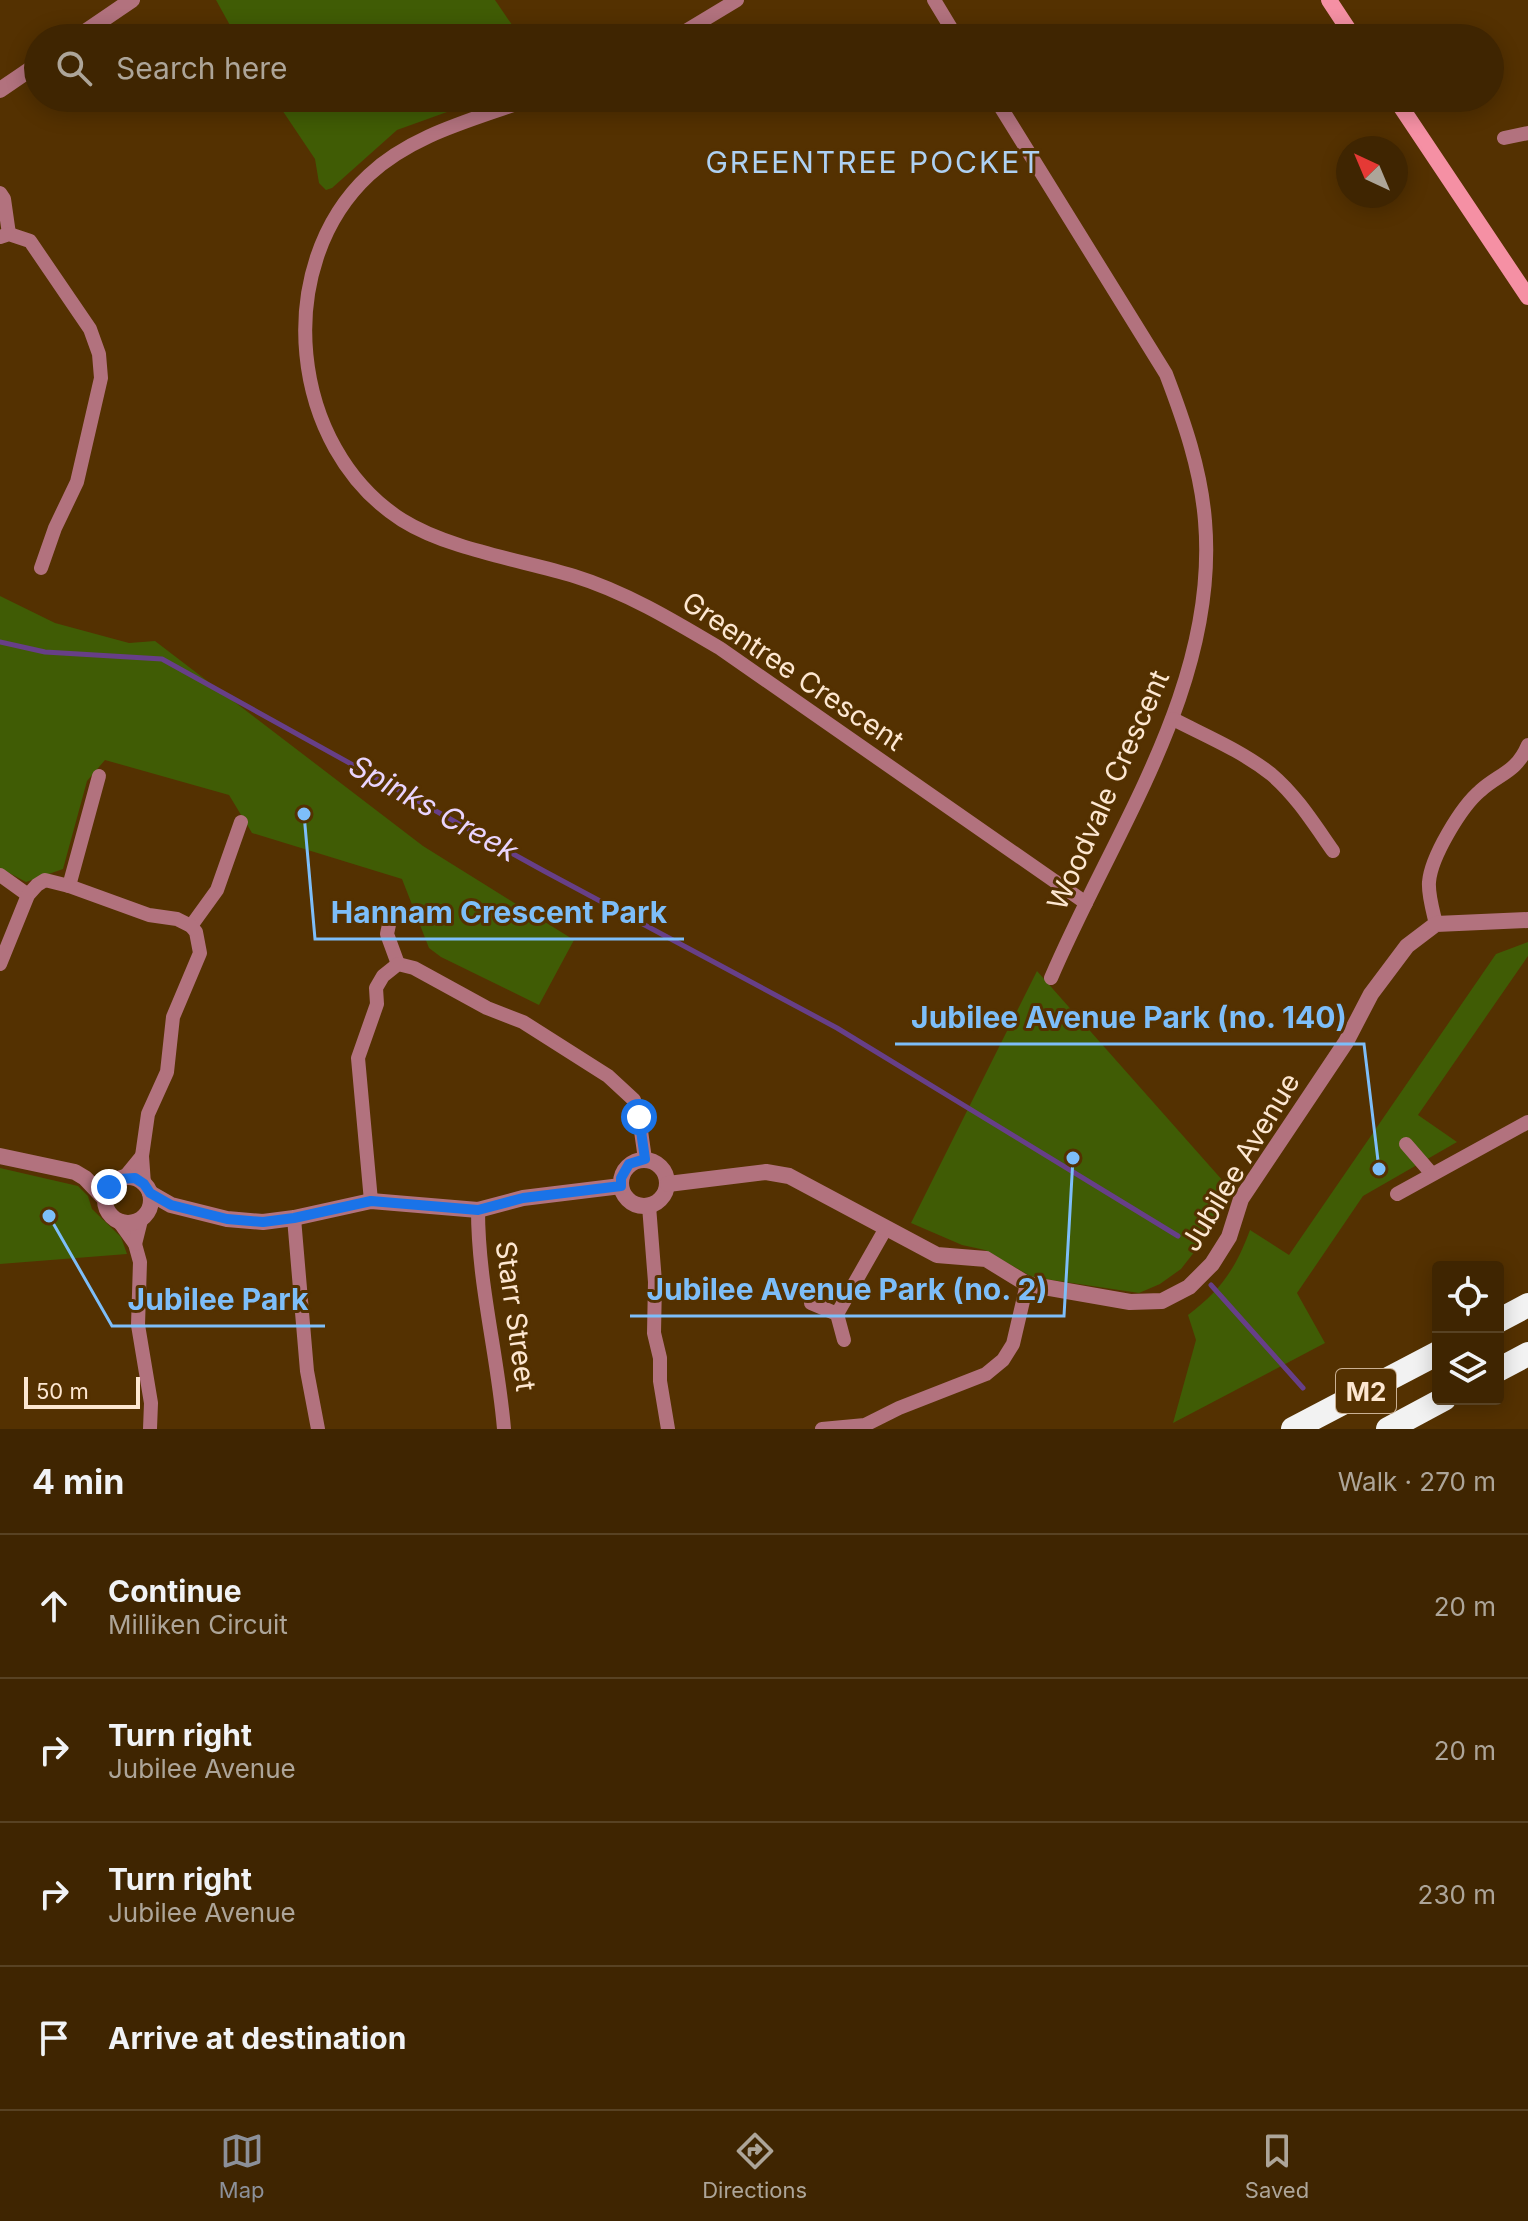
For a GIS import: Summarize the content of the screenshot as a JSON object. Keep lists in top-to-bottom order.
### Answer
{
  "streets": {
    "highway": ["M2"],
    "street": [
      "Greentree Crescent",
      "Woodvale Crescent",
      "Jubilee Avenue",
      "Starr Street"
    ]
  },
  "crossings": [
    ["Greentree Crescent", "Woodvale Crescent"]
  ],
  "districts": ["GREENTREE POCKET"],
  "water": ["Spinks Creek"],
  "places": [
    "Hannam Crescent Park",
    "Jubilee Avenue Park (no. 2)",
    "Jubilee Avenue Park (no. 140)",
    "Jubilee Park"
  ],
  "scale_bar": "50 m",
  "north": "top left",
  "page": {
    "search": "Search here",
    "scale": "50 m",
    "heading": ["4 min", "Walk · 270 m"],
    "list": [
      ["Continue", "Milliken Circuit", "20 m"],
      ["Turn right", "Jubilee Avenue", "20 m"],
      ["Turn right", "Jubilee Avenue", "230 m"],
      "Arrive at destination"
    ],
    "nav": ["Map", "Directions", "Saved"]
  }
}
